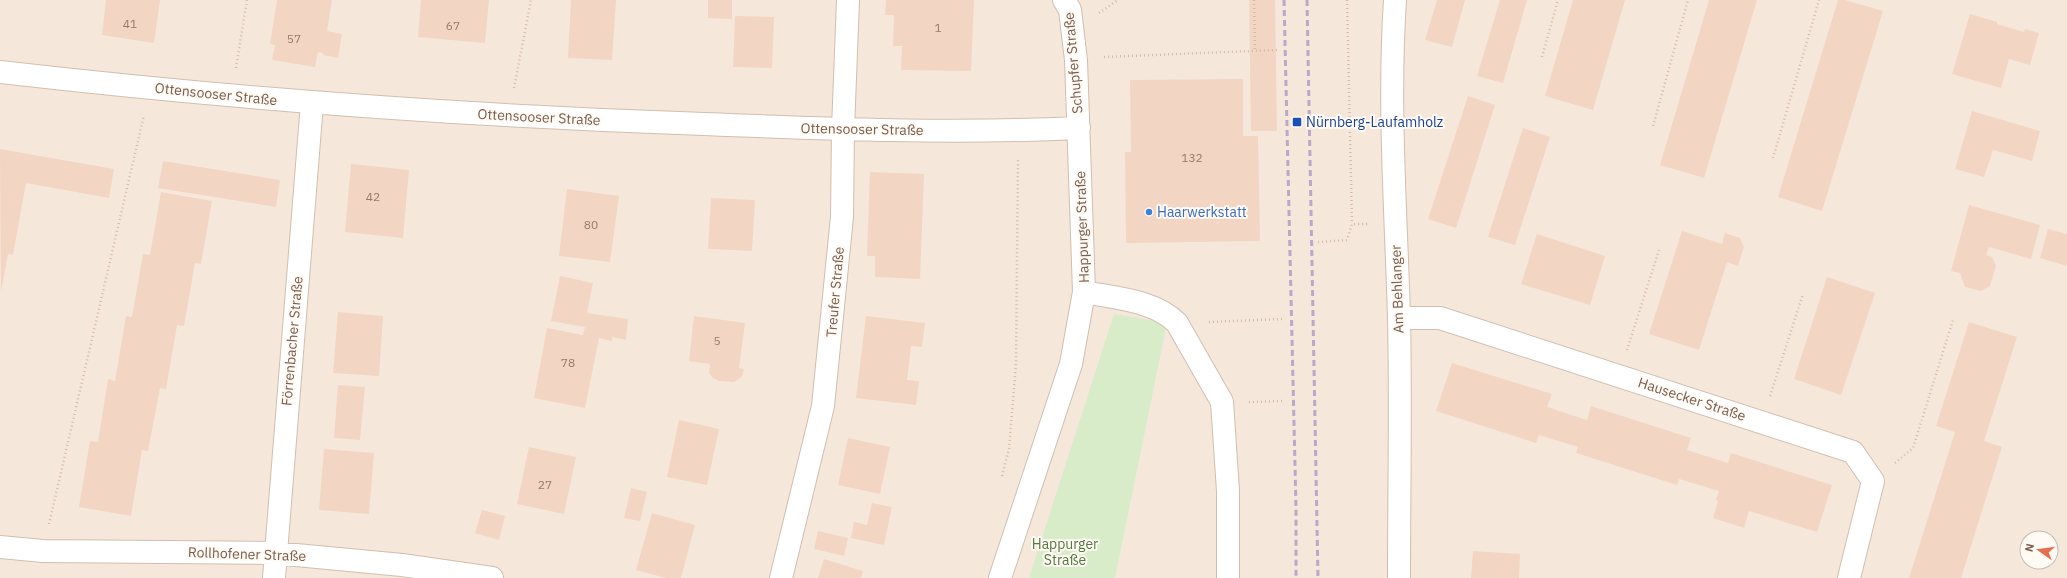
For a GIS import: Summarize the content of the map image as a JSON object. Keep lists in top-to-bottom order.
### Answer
{
  "streets": {
    "street": [
      "Schupfer Straße",
      "Ottensooser Straße",
      "Happurger Straße",
      "Am Behlanger",
      "Treufer Straße",
      "Förrenbacher Straße",
      "Hausecker Straße",
      "Rollhofener Straße"
    ]
  },
  "crossings": [
    ["Schupfer Straße", "Ottensooser Straße"],
    ["Schupfer Straße", "Happurger Straße"],
    ["Ottensooser Straße", "Happurger Straße"],
    ["Ottensooser Straße", "Treufer Straße"],
    ["Ottensooser Straße", "Förrenbacher Straße"],
    ["Am Behlanger", "Hausecker Straße"],
    ["Förrenbacher Straße", "Rollhofener Straße"]
  ],
  "parks": ["Happurger Straße"],
  "places": {
    "transit": ["Nürnberg-Laufamholz"],
    "other": ["Haarwerkstatt"]
  },
  "house_numbers": [
    "41",
    "67",
    "1",
    "57",
    "132",
    "42",
    "80",
    "5",
    "78",
    "27"
  ],
  "north": "left"
}
